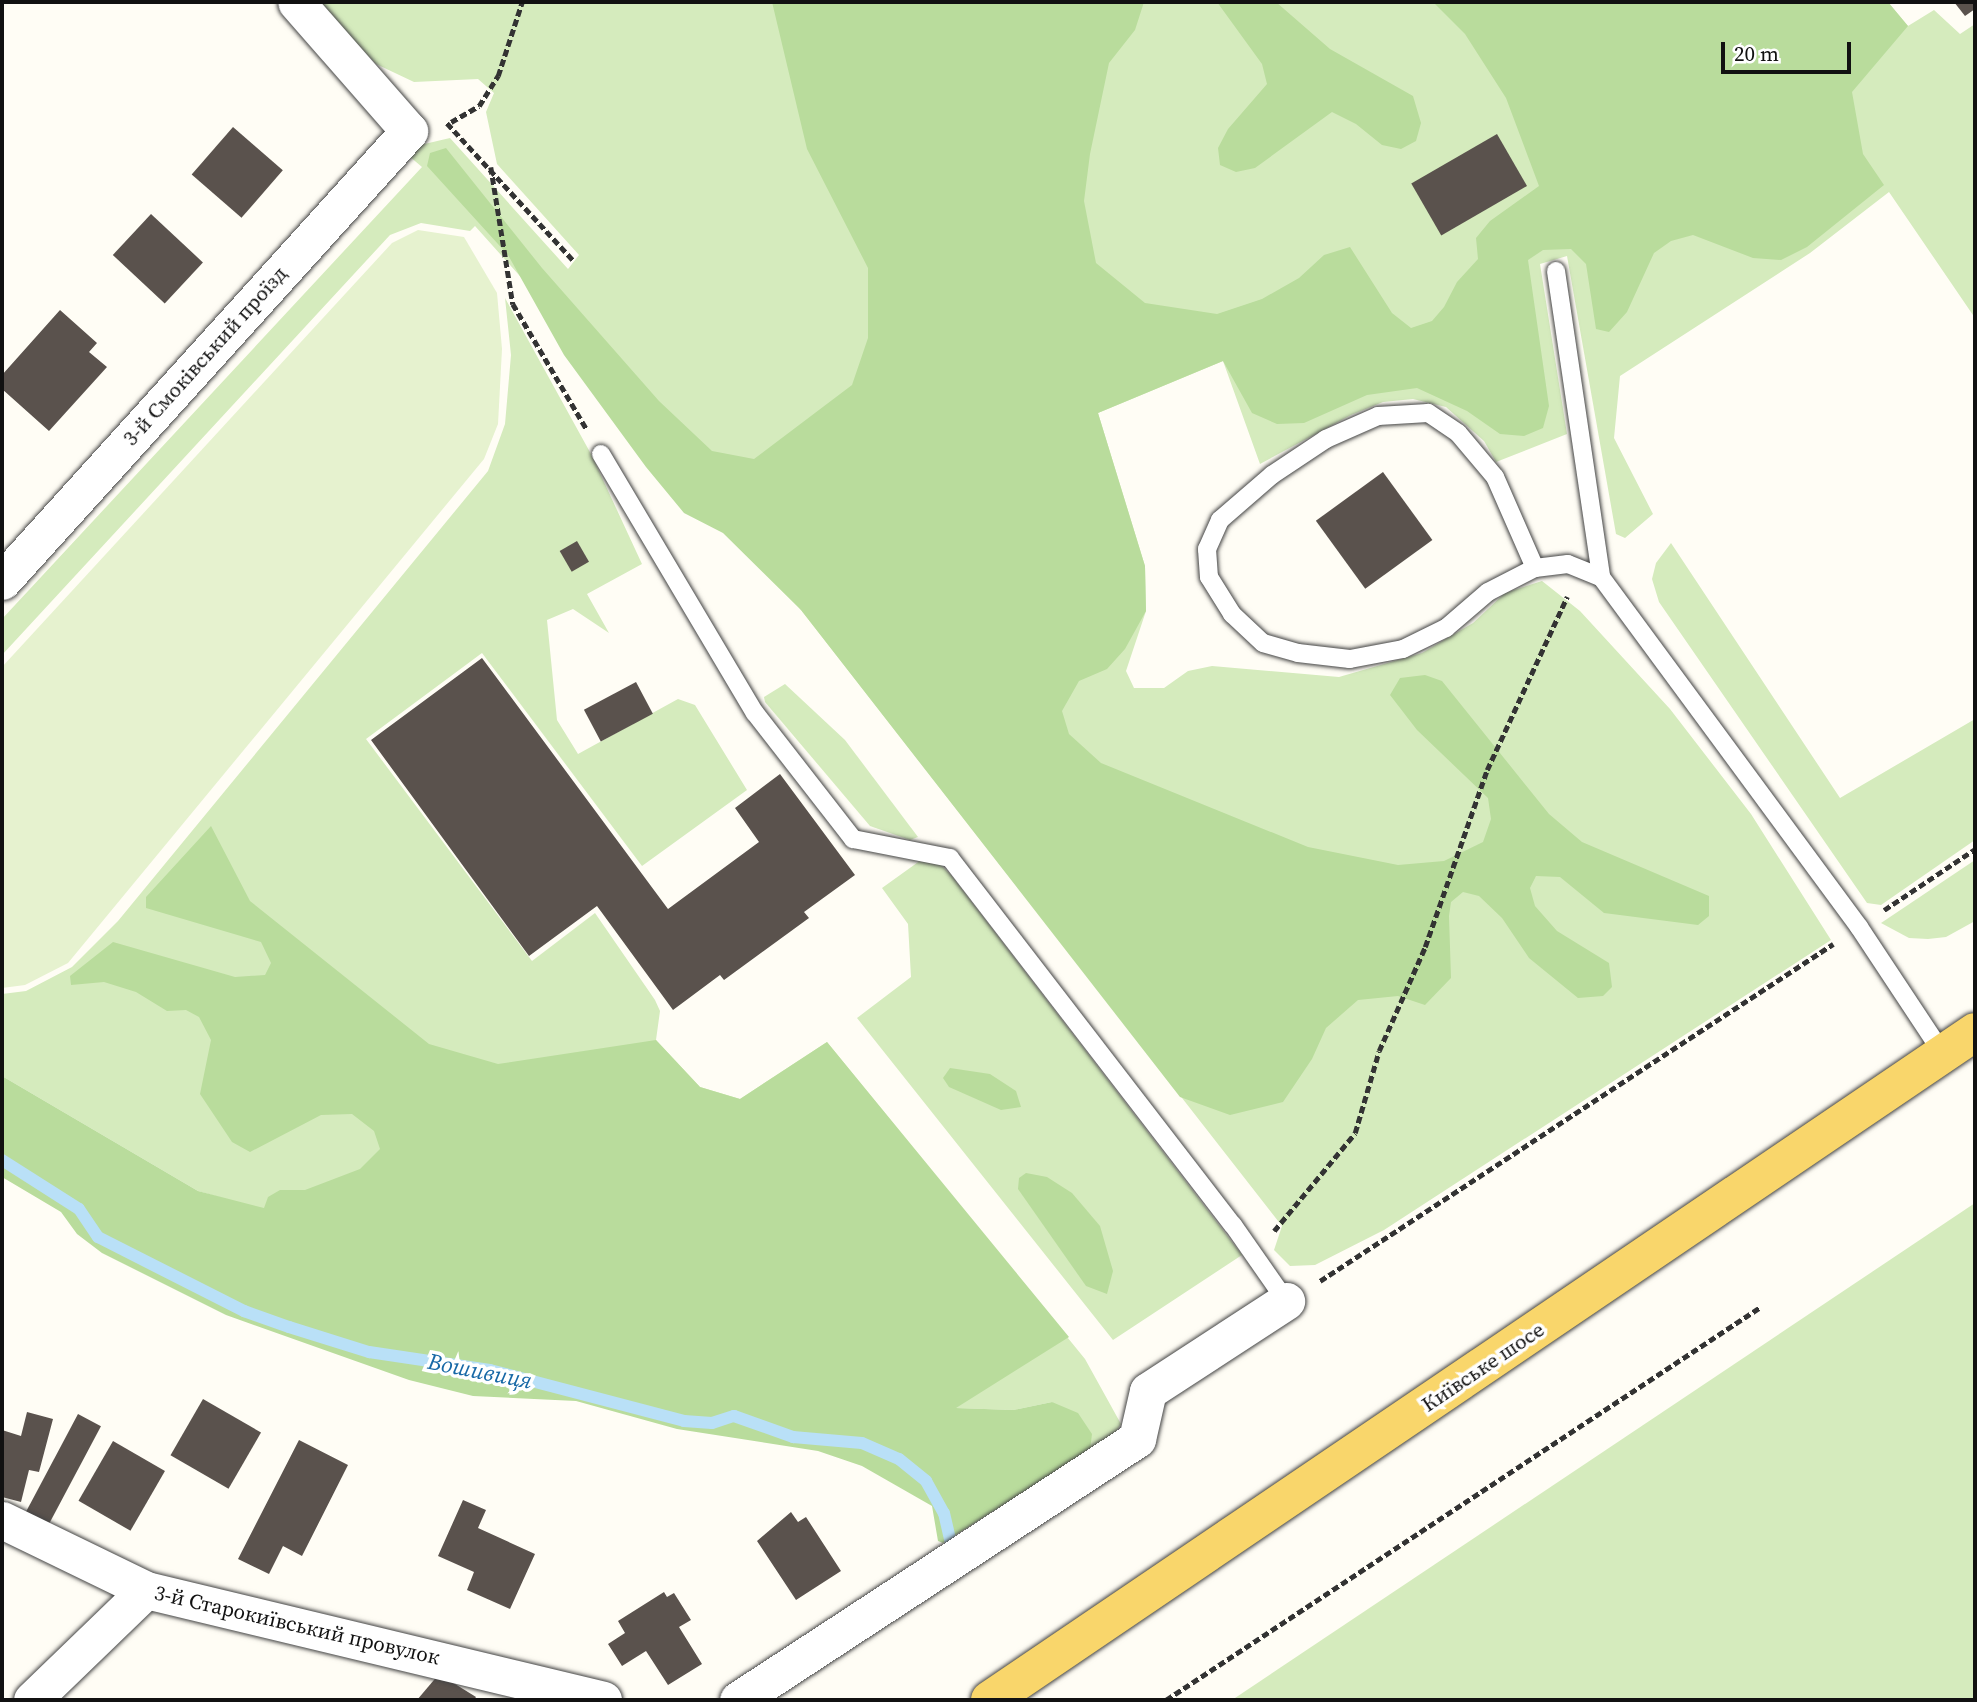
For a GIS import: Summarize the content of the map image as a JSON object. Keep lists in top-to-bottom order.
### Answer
{
  "streets": {
    "main road": ["Київське шосе"],
    "street": ["3-й Смоківський проїзд", "3-й Старокиївський провулок"]
  },
  "water": ["Вошивиця"],
  "scale_bar": "20 m"
}
